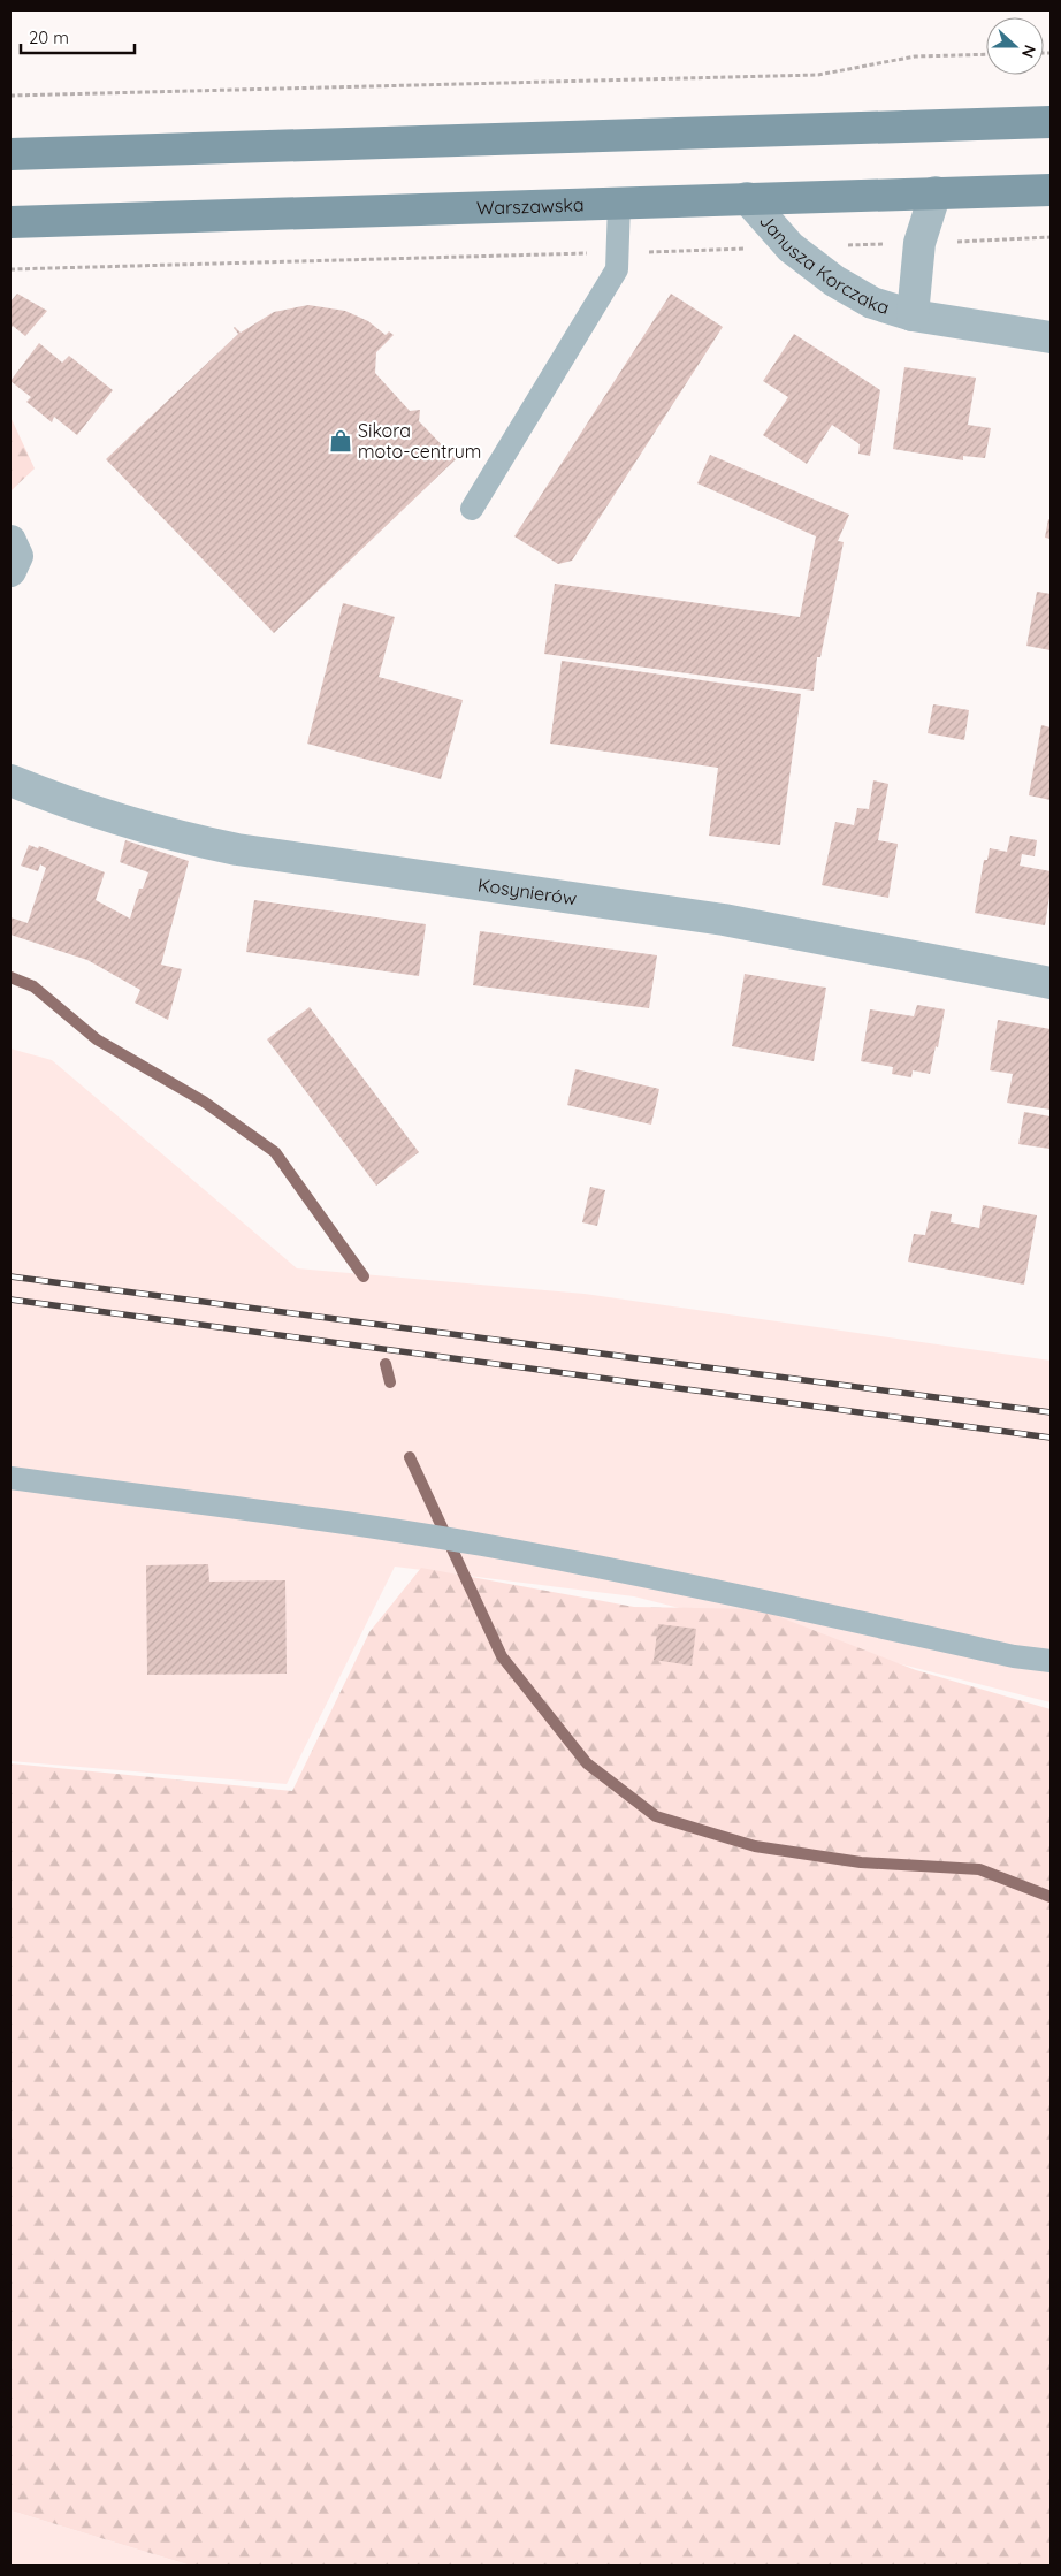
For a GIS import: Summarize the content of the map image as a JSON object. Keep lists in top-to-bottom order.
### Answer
{
  "streets": {
    "main road": ["Warszawska"],
    "street": ["Janusza Korczaka", "Kosynierów"]
  },
  "crossings": [
    ["Warszawska", "Janusza Korczaka"]
  ],
  "places": {
    "shop": ["Sikora moto-centrum"]
  },
  "scale_bar": "20 m",
  "north": "right"
}
